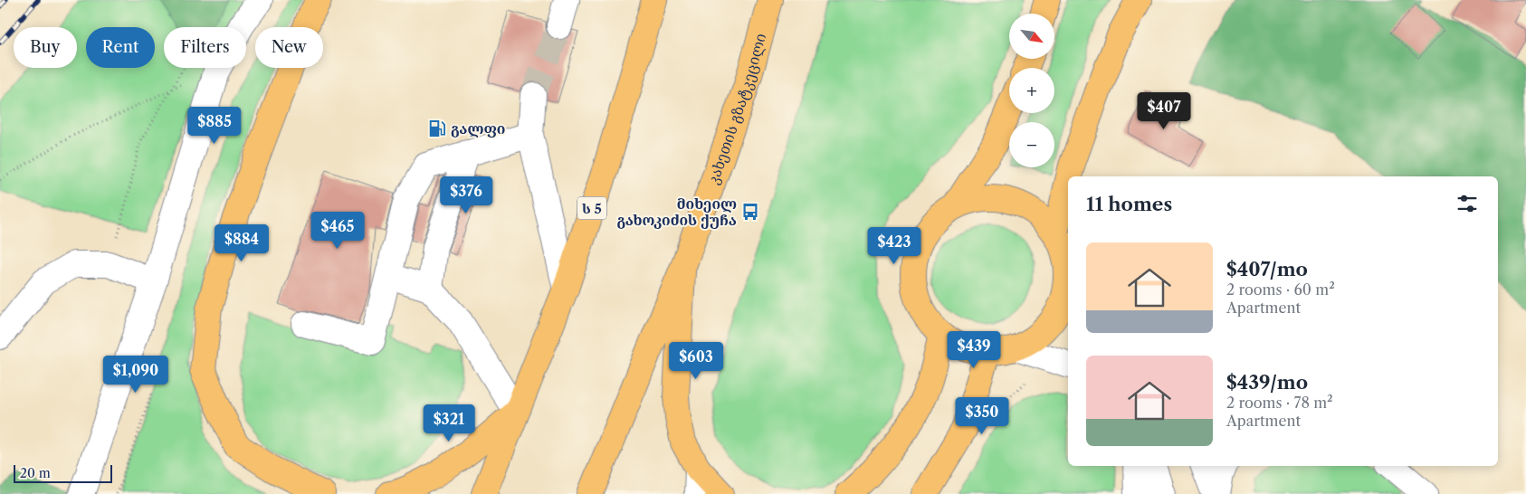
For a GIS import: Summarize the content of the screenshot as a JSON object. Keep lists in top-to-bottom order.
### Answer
{
  "streets": {
    "main road": ["კახეთის გზატკეცილი", "ს 5"]
  },
  "places": {
    "fuel station": ["გალფი"],
    "bus stop": ["მიხეილ გახოკიძის ქუჩა"]
  },
  "scale_bar": "20 m",
  "north": "bottom right",
  "page": {
    "map_buttons": ["+", "−"],
    "chip": [
      "Buy",
      "Rent",
      "Filters",
      "New"
    ],
    "price": [
      "$407",
      "$885",
      "$376",
      "$465",
      "$884",
      "$423",
      "$439",
      "$603",
      "$1,090",
      "$350",
      "$321"
    ],
    "heading": "11 homes",
    "list": [
      {
        "name": "$407/mo",
        "note": "2 rooms · 60 m² · Apartment"
      },
      {
        "name": "$439/mo",
        "note": "2 rooms · 78 m² · Apartment"
      }
    ],
    "scale": "20 m"
  }
}
